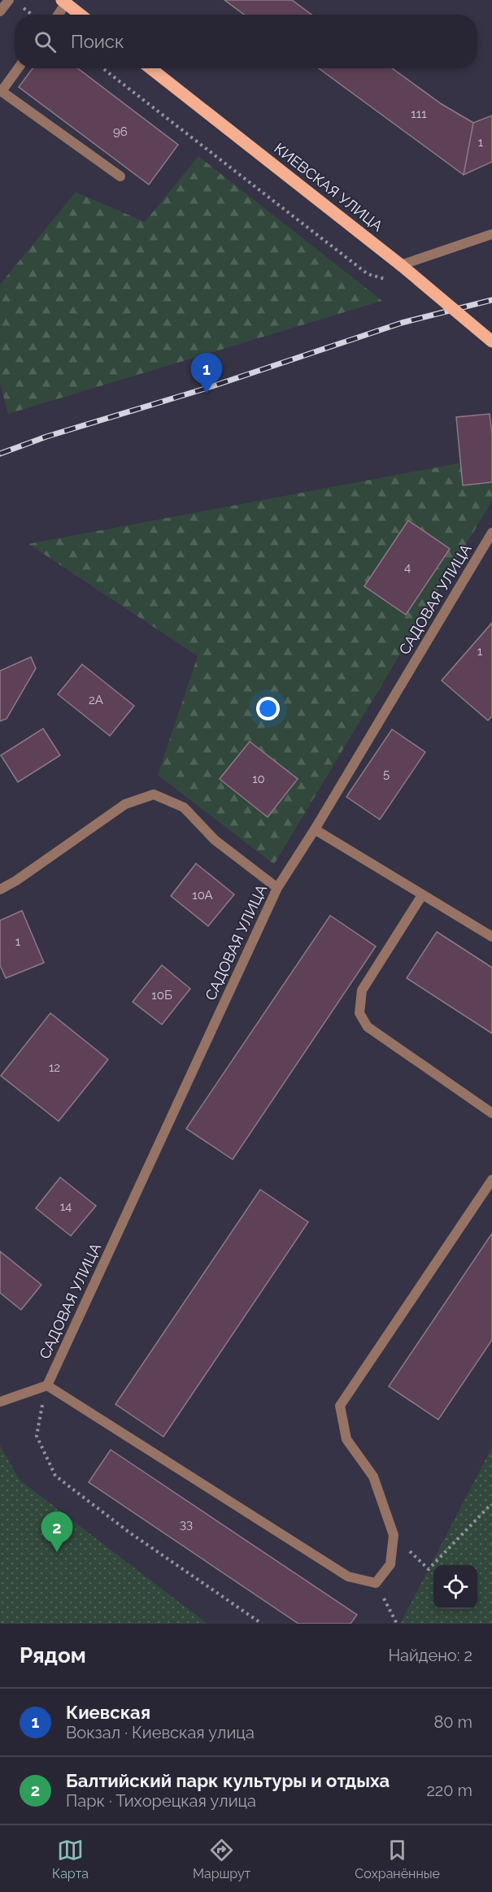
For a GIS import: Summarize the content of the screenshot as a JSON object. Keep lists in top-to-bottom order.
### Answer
{
  "streets": {
    "main road": ["КИЕВСКАЯ УЛИЦА"],
    "street": ["САДОВАЯ УЛИЦА"]
  },
  "house_numbers": [
    "111",
    "96",
    "1",
    "4",
    "1",
    "2А",
    "5",
    "10",
    "10А",
    "1",
    "10Б",
    "12",
    "14",
    "33"
  ],
  "page": {
    "search": "Поиск",
    "pins": ["1", "2"],
    "heading": ["Рядом", "Найдено: 2"],
    "list": [
      {
        "mark": "1",
        "name": "Киевская",
        "note": "Вокзал · Киевская улица",
        "value": "80 m"
      },
      {
        "mark": "2",
        "name": "Балтийский парк культуры и отдыха",
        "note": "Парк · Тихорецкая улица",
        "value": "220 m"
      }
    ],
    "nav": ["Карта", "Маршрут", "Сохранённые"]
  }
}
